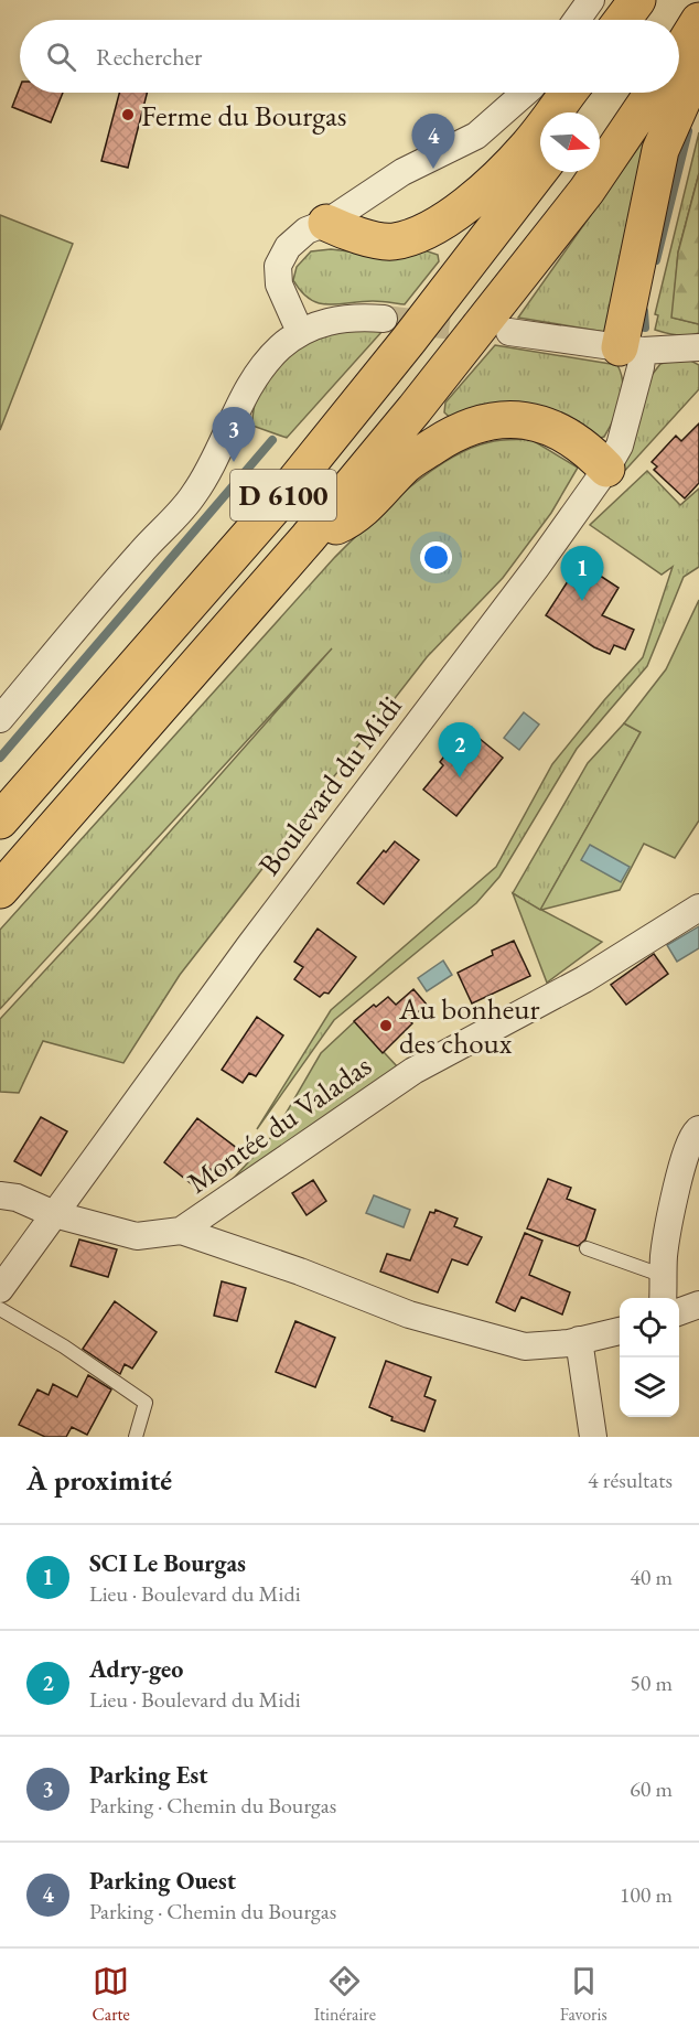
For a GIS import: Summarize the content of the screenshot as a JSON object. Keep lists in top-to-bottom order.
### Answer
{
  "streets": {
    "main road": ["D 6100"],
    "street": ["Boulevard du Midi", "Montée du Valadas"]
  },
  "crossings": [
    ["Boulevard du Midi", "Montée du Valadas"]
  ],
  "places": ["Ferme du Bourgas", "Au bonheur des choux"],
  "north": "right",
  "page": {
    "search": "Rechercher",
    "pins": [
      "4",
      "3",
      "1",
      "2"
    ],
    "heading": ["À proximité", "4 résultats"],
    "list": [
      {
        "mark": "1",
        "name": "SCI Le Bourgas",
        "note": "Lieu · Boulevard du Midi",
        "value": "40 m"
      },
      {
        "mark": "2",
        "name": "Adry-geo",
        "note": "Lieu · Boulevard du Midi",
        "value": "50 m"
      },
      {
        "mark": "3",
        "name": "Parking Est",
        "note": "Parking · Chemin du Bourgas",
        "value": "60 m"
      },
      {
        "mark": "4",
        "name": "Parking Ouest",
        "note": "Parking · Chemin du Bourgas",
        "value": "100 m"
      }
    ],
    "nav": ["Carte", "Itinéraire", "Favoris"]
  }
}
